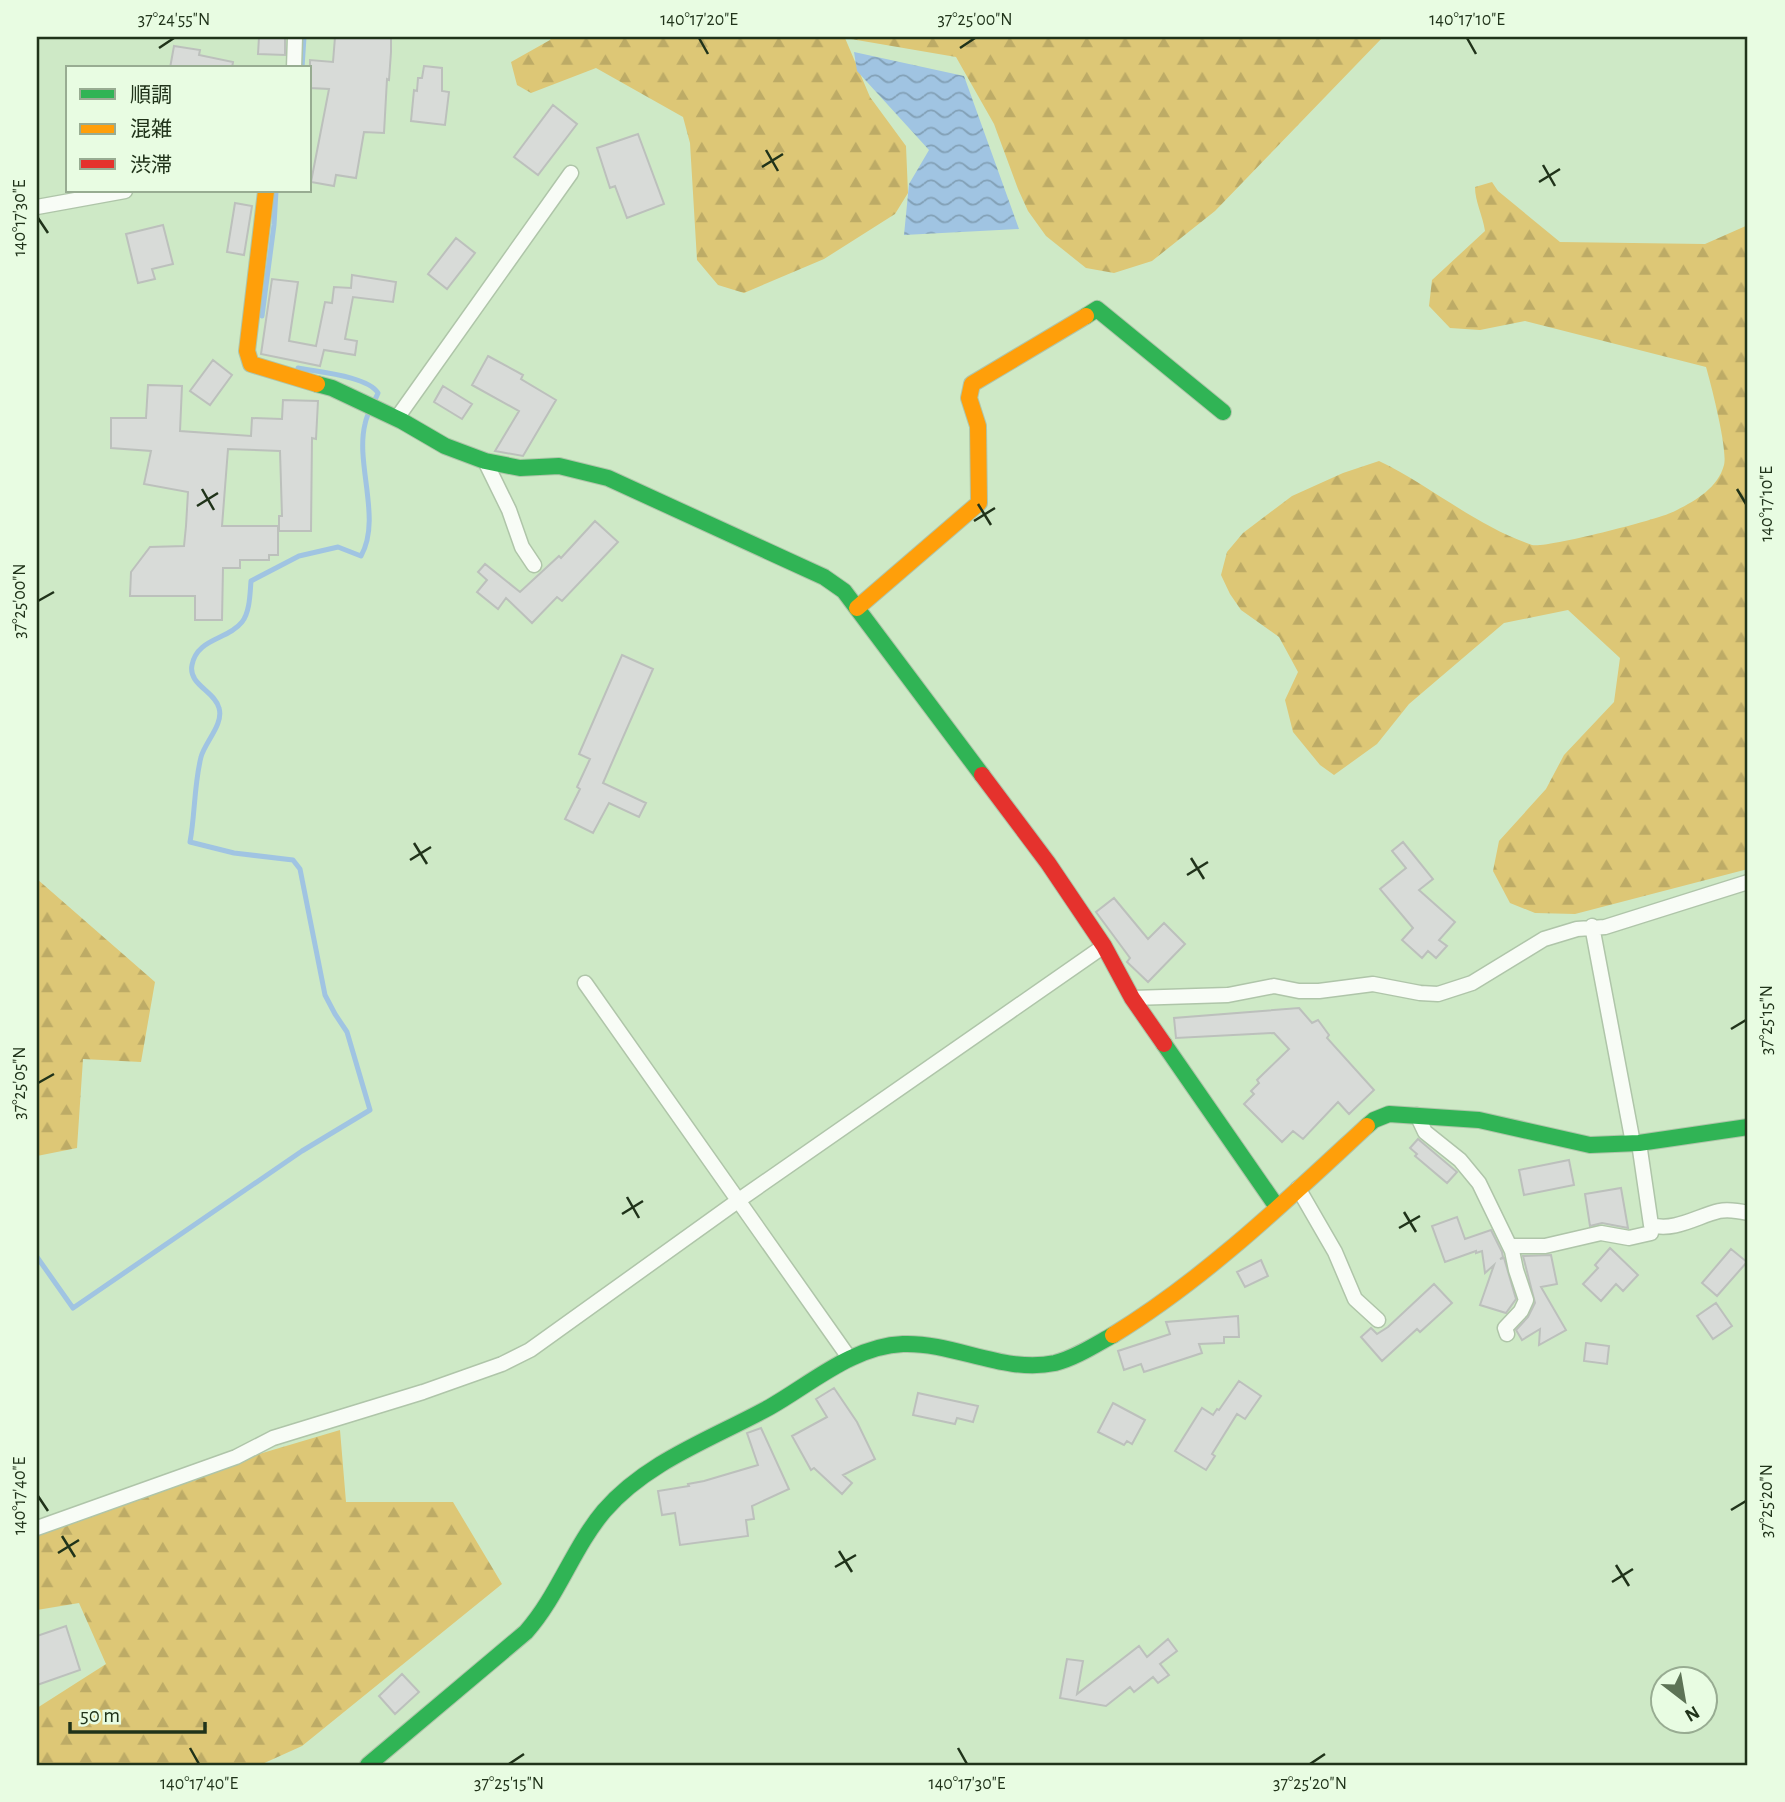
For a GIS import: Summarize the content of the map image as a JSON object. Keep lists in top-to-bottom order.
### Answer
{
  "legend": ["順調", "混雑", "渋滞"],
  "scale_bar": "50 m",
  "north": "bottom right",
  "coordinates": [
    "37°24'55\"N",
    "140°17'20\"E",
    "37°25'00\"N",
    "140°17'10\"E",
    "140°17'30\"E",
    "37°25'15\"N",
    "37°25'05\"N",
    "140°17'40\"E",
    "37°25'20\"N"
  ]
}
